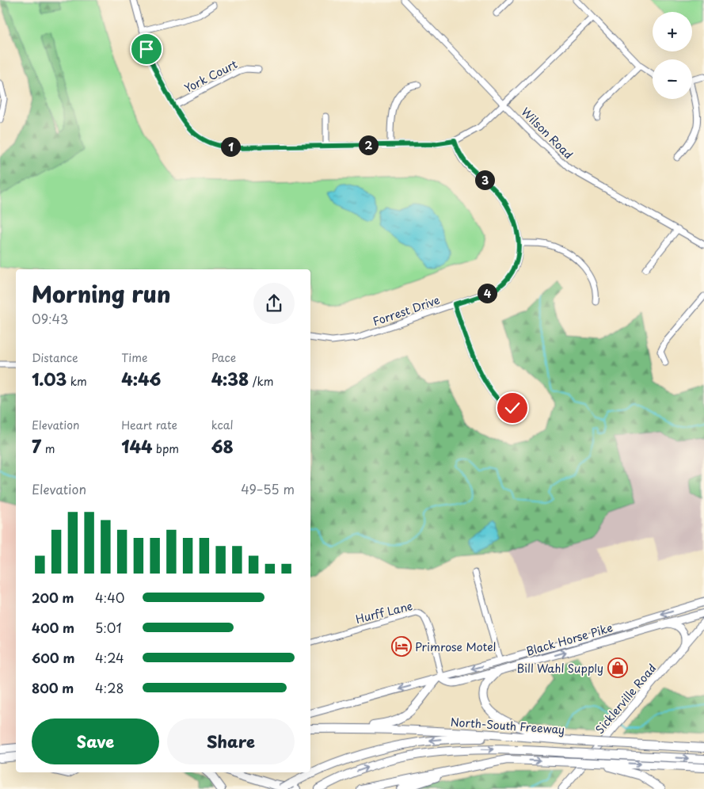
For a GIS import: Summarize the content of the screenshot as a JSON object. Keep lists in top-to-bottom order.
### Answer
{
  "streets": {
    "highway": ["North-South Freeway"],
    "main road": ["Black Horse Pike", "Sicklerville Road"],
    "street": [
      "York Court",
      "Wilson Road",
      "Forrest Drive",
      "Hurff Lane"
    ]
  },
  "crossings": [
    ["Hurff Lane", "Black Horse Pike"]
  ],
  "places": {
    "hotel": ["Primrose Motel"],
    "shop": ["Bill Wahl Supply"]
  },
  "page": {
    "map_buttons": ["+", "−"],
    "pins": [
      "2",
      "1",
      "3",
      "4"
    ],
    "heading": ["Morning run", "09:43"],
    "stats": [
      ["Distance", "1.03 km"],
      ["Time", "4:46"],
      ["Pace", "4:38 /km"],
      ["Elevation", "7 m"],
      ["Heart rate", "144 bpm"],
      ["kcal", "68"]
    ],
    "chart": ["Elevation", "49–55 m"],
    "list": [
      {
        "name": "200 m",
        "note": "4:40"
      },
      {
        "name": "400 m",
        "note": "5:01"
      },
      {
        "name": "600 m",
        "note": "4:24"
      },
      {
        "name": "800 m",
        "note": "4:28"
      }
    ],
    "buttons": ["Save", "Share"]
  }
}
